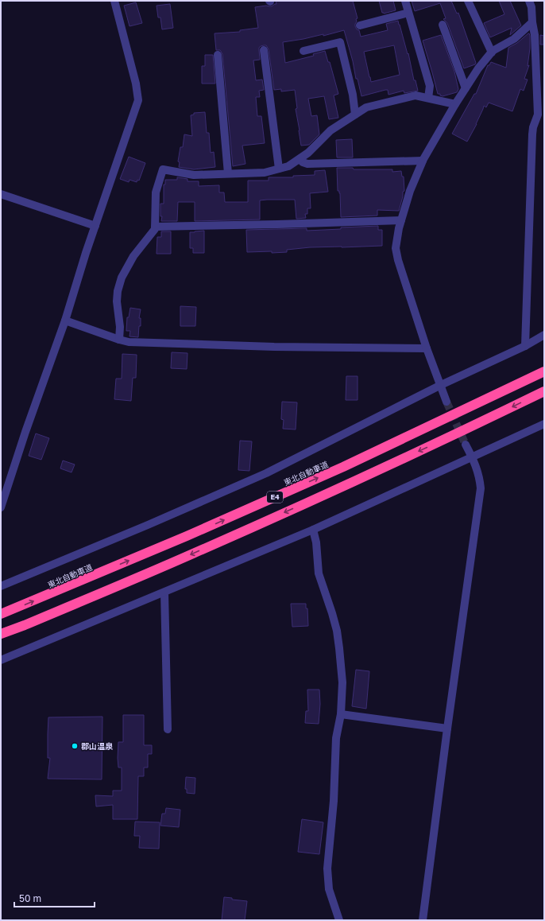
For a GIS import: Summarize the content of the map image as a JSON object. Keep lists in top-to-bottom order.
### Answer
{
  "streets": {
    "highway": ["東北自動車道", "E4"]
  },
  "places": ["郡山温泉"],
  "scale_bar": "50 m"
}
